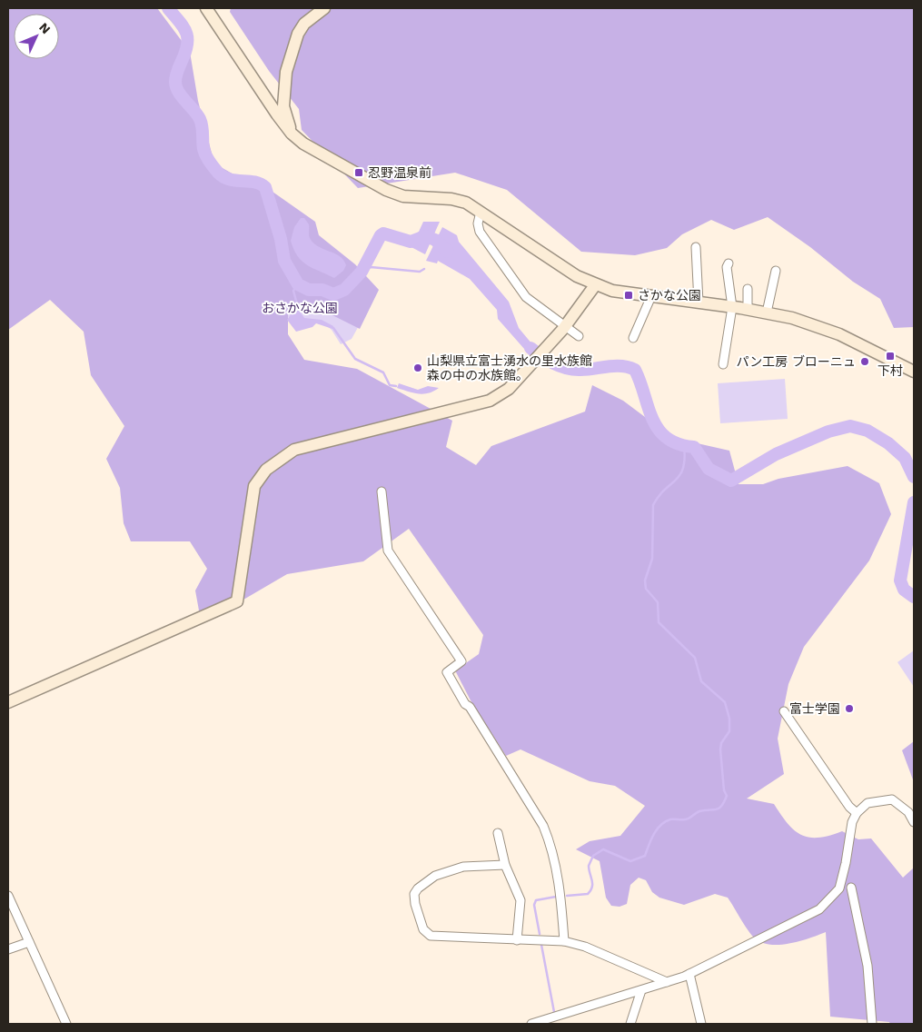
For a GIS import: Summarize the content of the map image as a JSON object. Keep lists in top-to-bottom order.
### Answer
{
  "parks": ["おさかな公園"],
  "places": {
    "transit": ["忍野温泉前", "さかな公園", "下村"],
    "other": ["パン工房 ブローニュ", "山梨県立富士湧水の里水族館 森の中の水族館。", "富士学園"]
  },
  "north": "top right"
}
